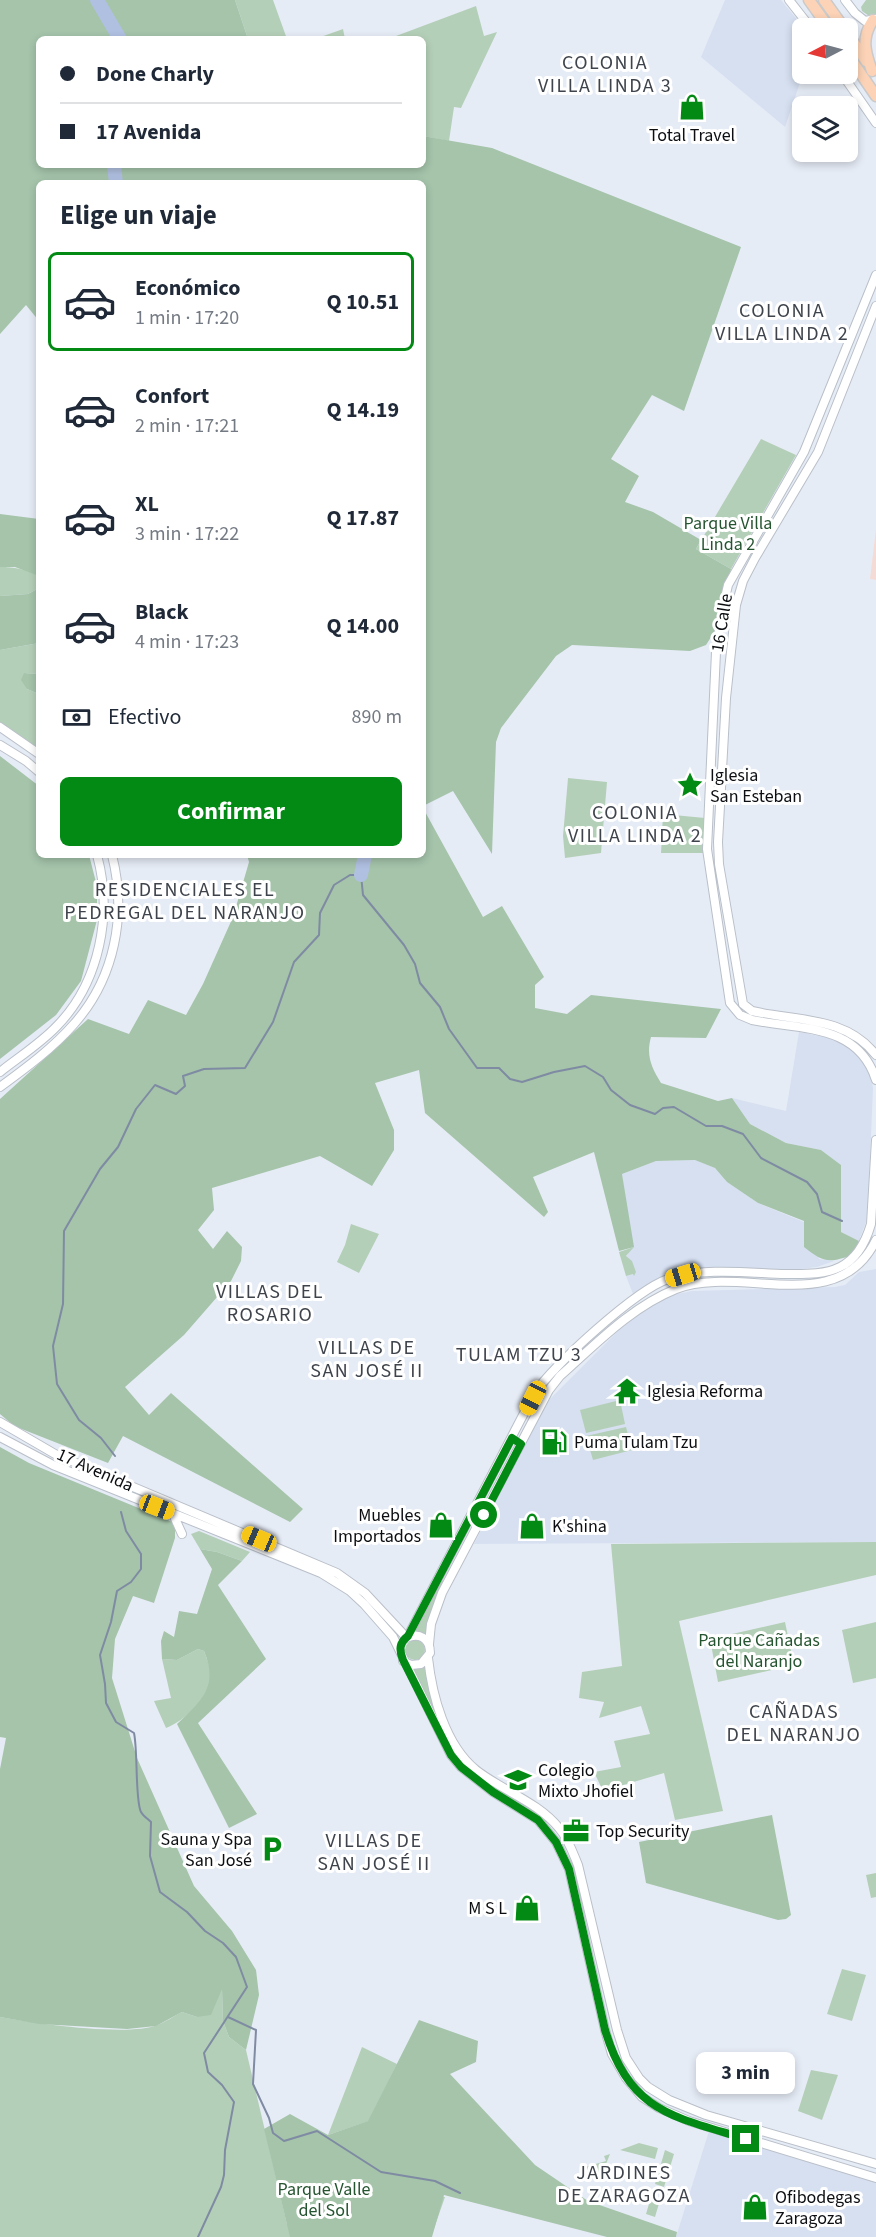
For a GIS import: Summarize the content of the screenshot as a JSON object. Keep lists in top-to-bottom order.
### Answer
{
  "streets": {
    "main road": ["16 Calle", "17 Avenida"]
  },
  "districts": [
    "COLONIA VILLA LINDA 3",
    "COLONIA VILLA LINDA 2",
    "COLONIA VILLA LINDA 2",
    "RESIDENCIALES EL PEDREGAL DEL NARANJO",
    "VILLAS DEL ROSARIO",
    "VILLAS DE SAN JOSÉ II",
    "TULAM TZU 3",
    "CAÑADAS DEL NARANJO",
    "VILLAS DE SAN JOSÉ II",
    "JARDINES DE ZARAGOZA"
  ],
  "parks": ["Parque Villa Linda 2", "Parque Cañadas del Naranjo", "Parque Valle del Sol"],
  "places": {
    "shop": [
      "Total Travel",
      "Muebles Importados",
      "K'shina",
      "M S L",
      "Ofibodegas Zaragoza"
    ],
    "place": ["Iglesia San Esteban"],
    "temple": ["Iglesia Reforma"],
    "fuel station": ["Puma Tulam Tzu"],
    "school or university": ["Colegio Mixto Jhofiel"],
    "office": ["Top Security"],
    "parking": ["Sauna y Spa San José"]
  },
  "north": "left",
  "page": {
    "banner": ["Done Charly", "17 Avenida"],
    "heading": "Elige un viaje",
    "list": [
      {
        "name": "Económico",
        "note": "1 min · 17:20",
        "value": "Q 10.51"
      },
      {
        "name": "Confort",
        "note": "2 min · 17:21",
        "value": "Q 14.19"
      },
      {
        "name": "XL",
        "note": "3 min · 17:22",
        "value": "Q 17.87"
      },
      {
        "name": "Black",
        "note": "4 min · 17:23",
        "value": "Q 14.00"
      }
    ],
    "pay": ["Efectivo", "890 m"],
    "buttons": "Confirmar",
    "bubble": "3 min"
  }
}
